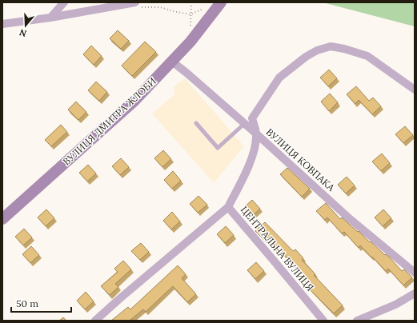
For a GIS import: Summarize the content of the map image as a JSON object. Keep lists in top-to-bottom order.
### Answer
{
  "streets": {
    "main road": ["ВУЛИЦЯ ДМИТРА ЖЛОБИ"],
    "street": ["ВУЛИЦЯ КОВПАКА", "ЦЕНТРАЛЬНА ВУЛИЦЯ"]
  },
  "crossings": [
    ["ВУЛИЦЯ ДМИТРА ЖЛОБИ", "ВУЛИЦЯ КОВПАКА"],
    ["ВУЛИЦЯ КОВПАКА", "ЦЕНТРАЛЬНА ВУЛИЦЯ"]
  ],
  "scale_bar": "50 m",
  "north": "bottom"
}
